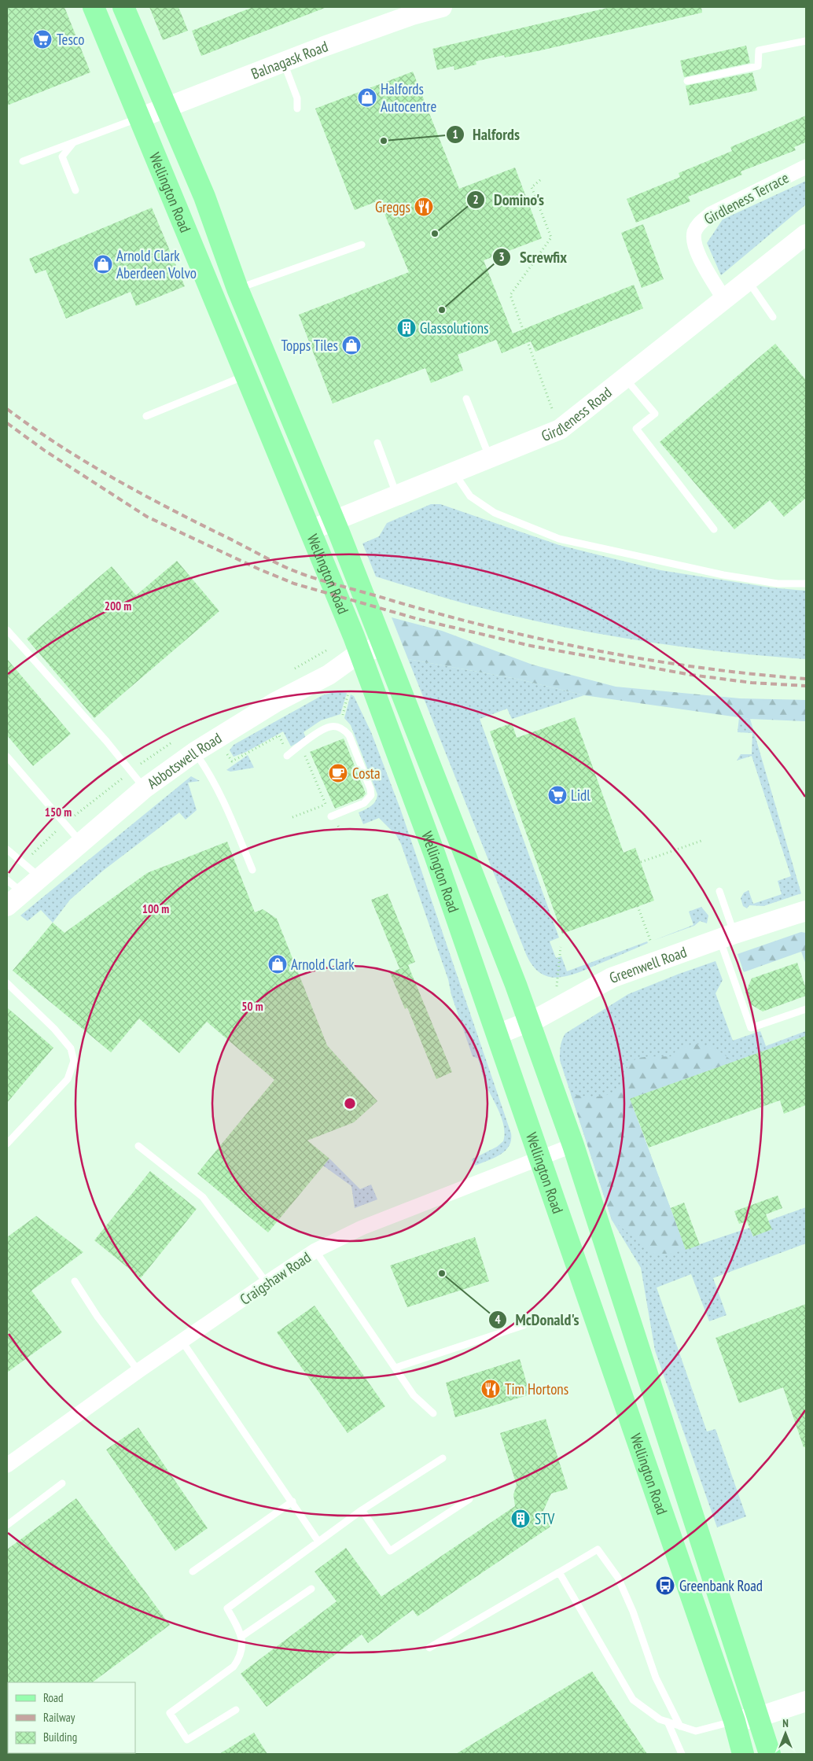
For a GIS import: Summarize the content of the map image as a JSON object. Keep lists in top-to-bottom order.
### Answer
{
  "streets": {
    "main road": ["Wellington Road"],
    "street": [
      "Balnagask Road",
      "Girdleness Terrace",
      "Girdleness Road",
      "Abbotswell Road",
      "Greenwell Road",
      "Craigshaw Road"
    ]
  },
  "crossings": [
    ["Balnagask Road", "Wellington Road"],
    ["Wellington Road", "Girdleness Road"],
    ["Wellington Road", "Abbotswell Road"],
    ["Wellington Road", "Greenwell Road"],
    ["Wellington Road", "Craigshaw Road"],
    ["Girdleness Terrace", "Girdleness Road"]
  ],
  "places": {
    "supermarket": ["Tesco", "Lidl"],
    "shop": [
      "Halfords Autocentre",
      "Arnold Clark Aberdeen Volvo",
      "Topps Tiles",
      "Arnold Clark"
    ],
    "other": [
      "Halfords",
      "Domino's",
      "Screwfix",
      "McDonald's"
    ],
    "restaurant": ["Greggs", "Tim Hortons"],
    "building": ["Glassolutions", "STV"],
    "cafe": ["Costa"],
    "bus stop": ["Greenbank Road"]
  },
  "legend": ["Road", "Railway", "Building"],
  "north": "top",
  "rings": [
    "200 m",
    "150 m",
    "100 m",
    "50 m"
  ]
}
